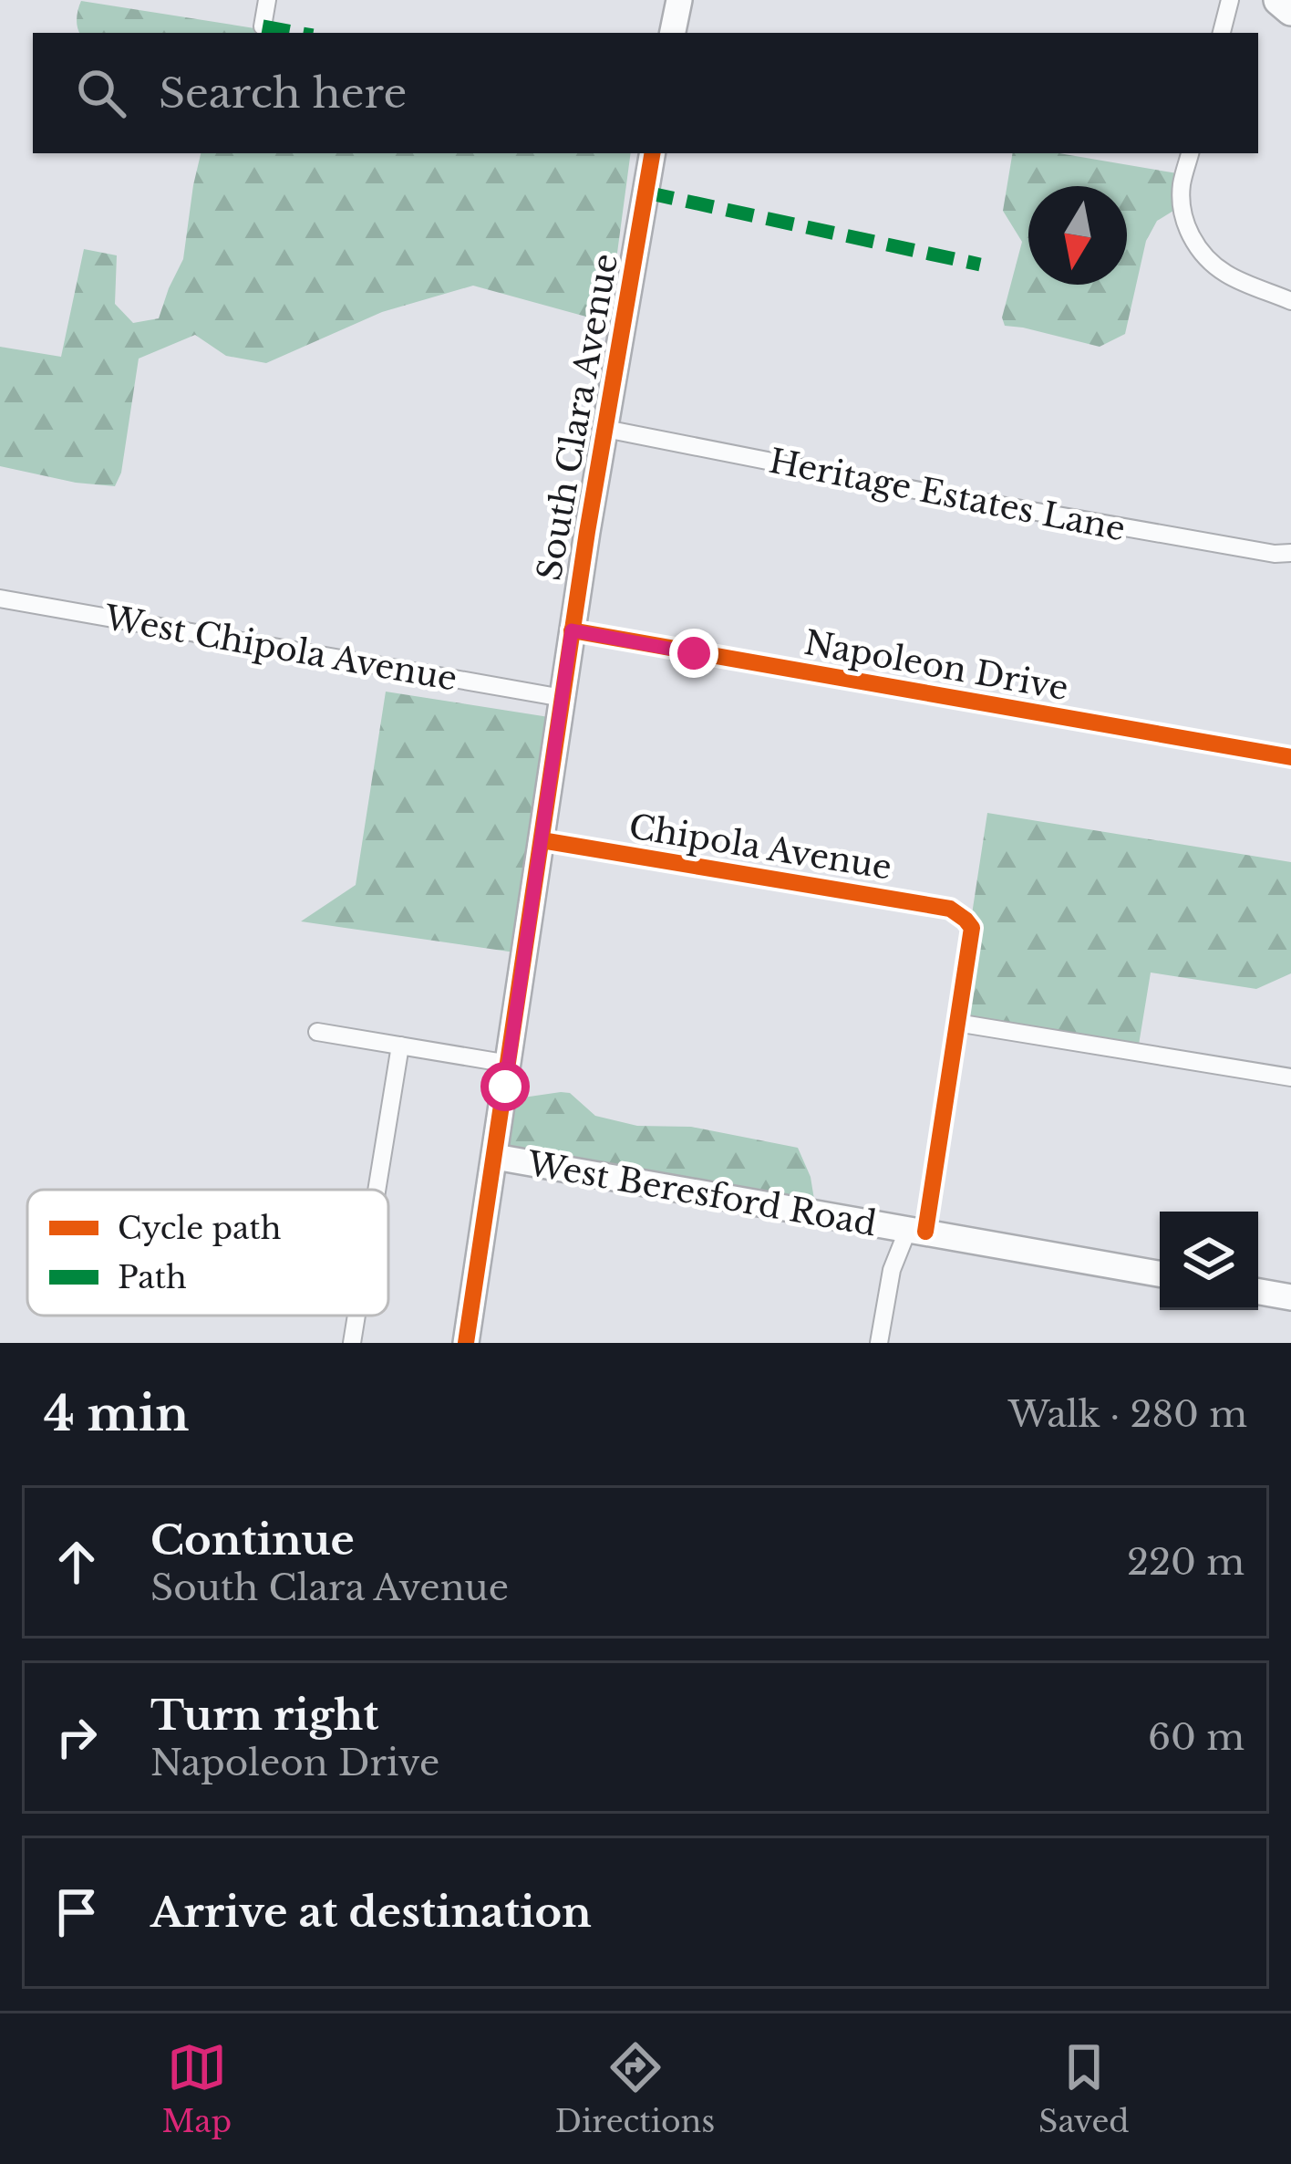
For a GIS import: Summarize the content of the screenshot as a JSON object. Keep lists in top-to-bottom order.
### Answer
{
  "streets": {
    "street": [
      "South Clara Avenue",
      "Heritage Estates Lane",
      "West Chipola Avenue",
      "Napoleon Drive",
      "Chipola Avenue",
      "West Beresford Road"
    ]
  },
  "crossings": [
    ["South Clara Avenue", "Heritage Estates Lane"],
    ["South Clara Avenue", "West Chipola Avenue"],
    ["South Clara Avenue", "Napoleon Drive"],
    ["South Clara Avenue", "Chipola Avenue"],
    ["South Clara Avenue", "West Beresford Road"]
  ],
  "legend": ["Cycle path", "Path"],
  "north": "bottom",
  "page": {
    "search": "Search here",
    "heading": ["4 min", "Walk · 280 m"],
    "list": [
      ["Continue", "South Clara Avenue", "220 m"],
      ["Turn right", "Napoleon Drive", "60 m"],
      "Arrive at destination"
    ],
    "nav": ["Map", "Directions", "Saved"]
  }
}
